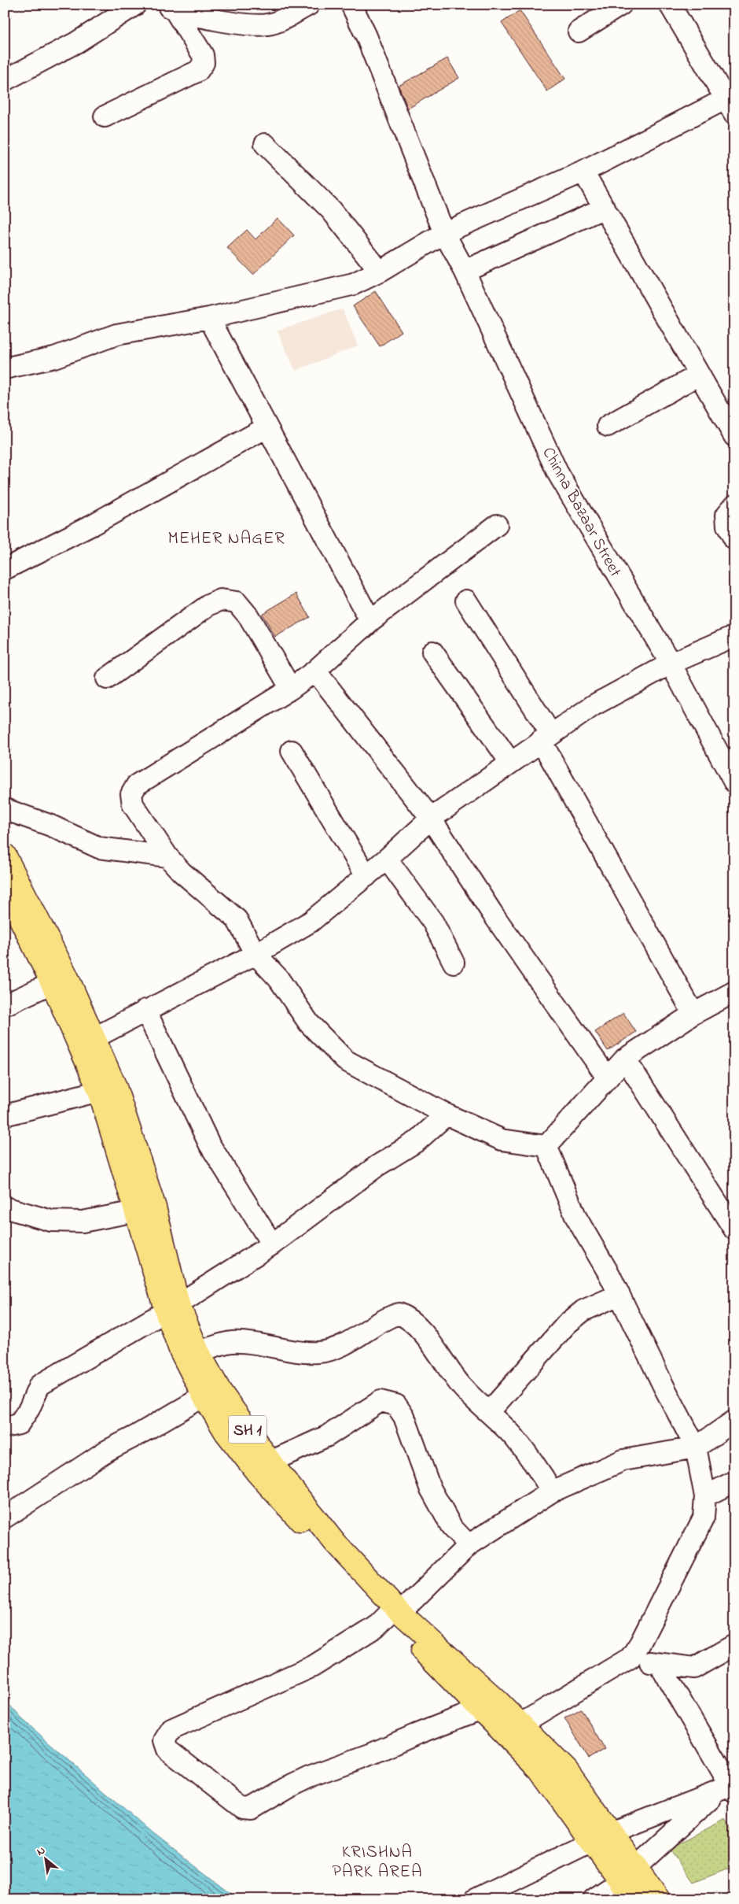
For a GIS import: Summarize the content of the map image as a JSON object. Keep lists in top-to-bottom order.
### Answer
{
  "streets": {
    "main road": ["SH 1"],
    "street": ["Chinna Bazaar Street"]
  },
  "districts": ["MEHER NAGER", "KRISHNA PARK AREA"],
  "north": "top left"
}
